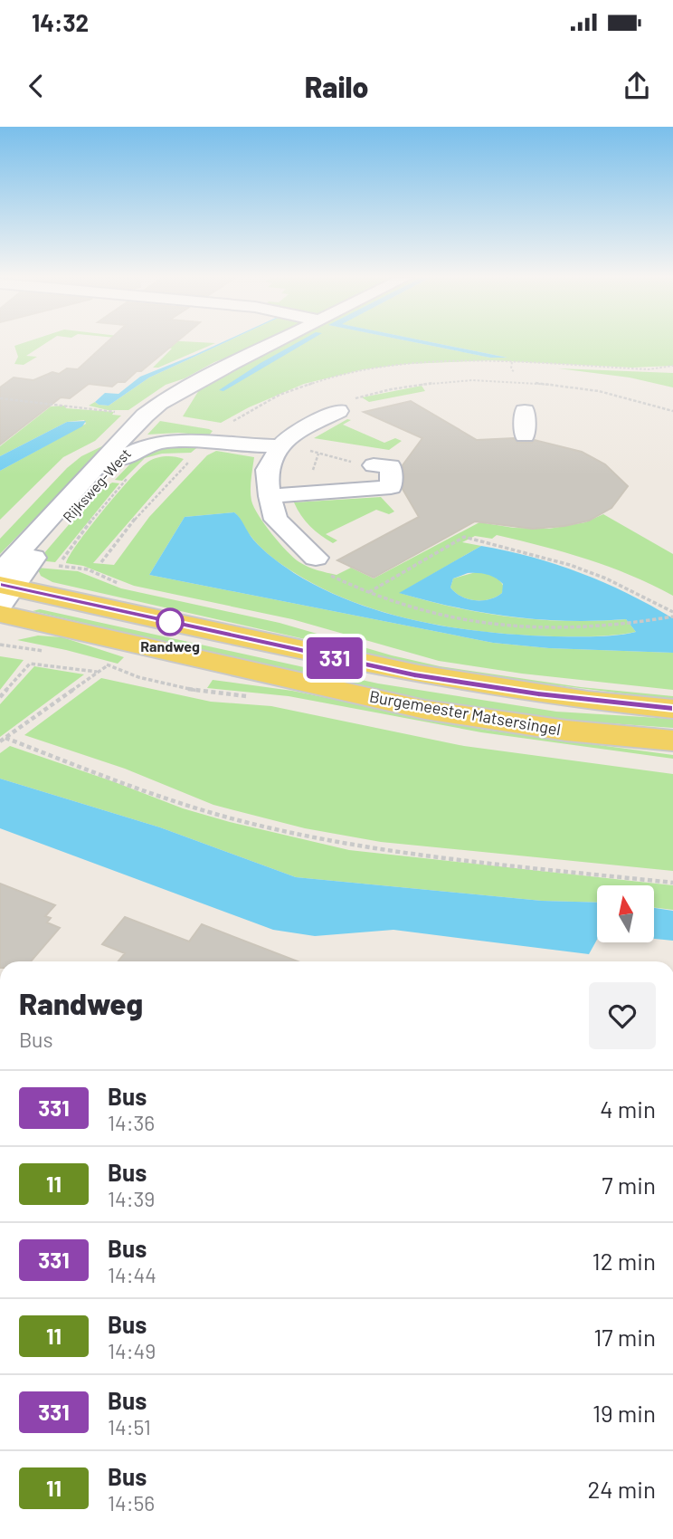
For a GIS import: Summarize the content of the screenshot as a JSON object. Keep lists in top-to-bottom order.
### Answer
{
  "streets": {
    "main road": ["Burgemeester Matsersingel"],
    "street": ["Rijksweg-West"]
  },
  "crossings": [
    ["Rijksweg-West", "Burgemeester Matsersingel"]
  ],
  "places": ["Randweg"],
  "lines": ["bus line 331"],
  "north": "top",
  "page": {
    "status": "14:32",
    "header": "Railo",
    "on_map": "331",
    "heading": ["Randweg", "Bus"],
    "list": [
      {
        "mark": "331",
        "name": "Bus",
        "note": "14:36",
        "value": "4 min"
      },
      {
        "mark": "11",
        "name": "Bus",
        "note": "14:39",
        "value": "7 min"
      },
      {
        "mark": "331",
        "name": "Bus",
        "note": "14:44",
        "value": "12 min"
      },
      {
        "mark": "11",
        "name": "Bus",
        "note": "14:49",
        "value": "17 min"
      },
      {
        "mark": "331",
        "name": "Bus",
        "note": "14:51",
        "value": "19 min"
      },
      {
        "mark": "11",
        "name": "Bus",
        "note": "14:56",
        "value": "24 min"
      }
    ]
  }
}
